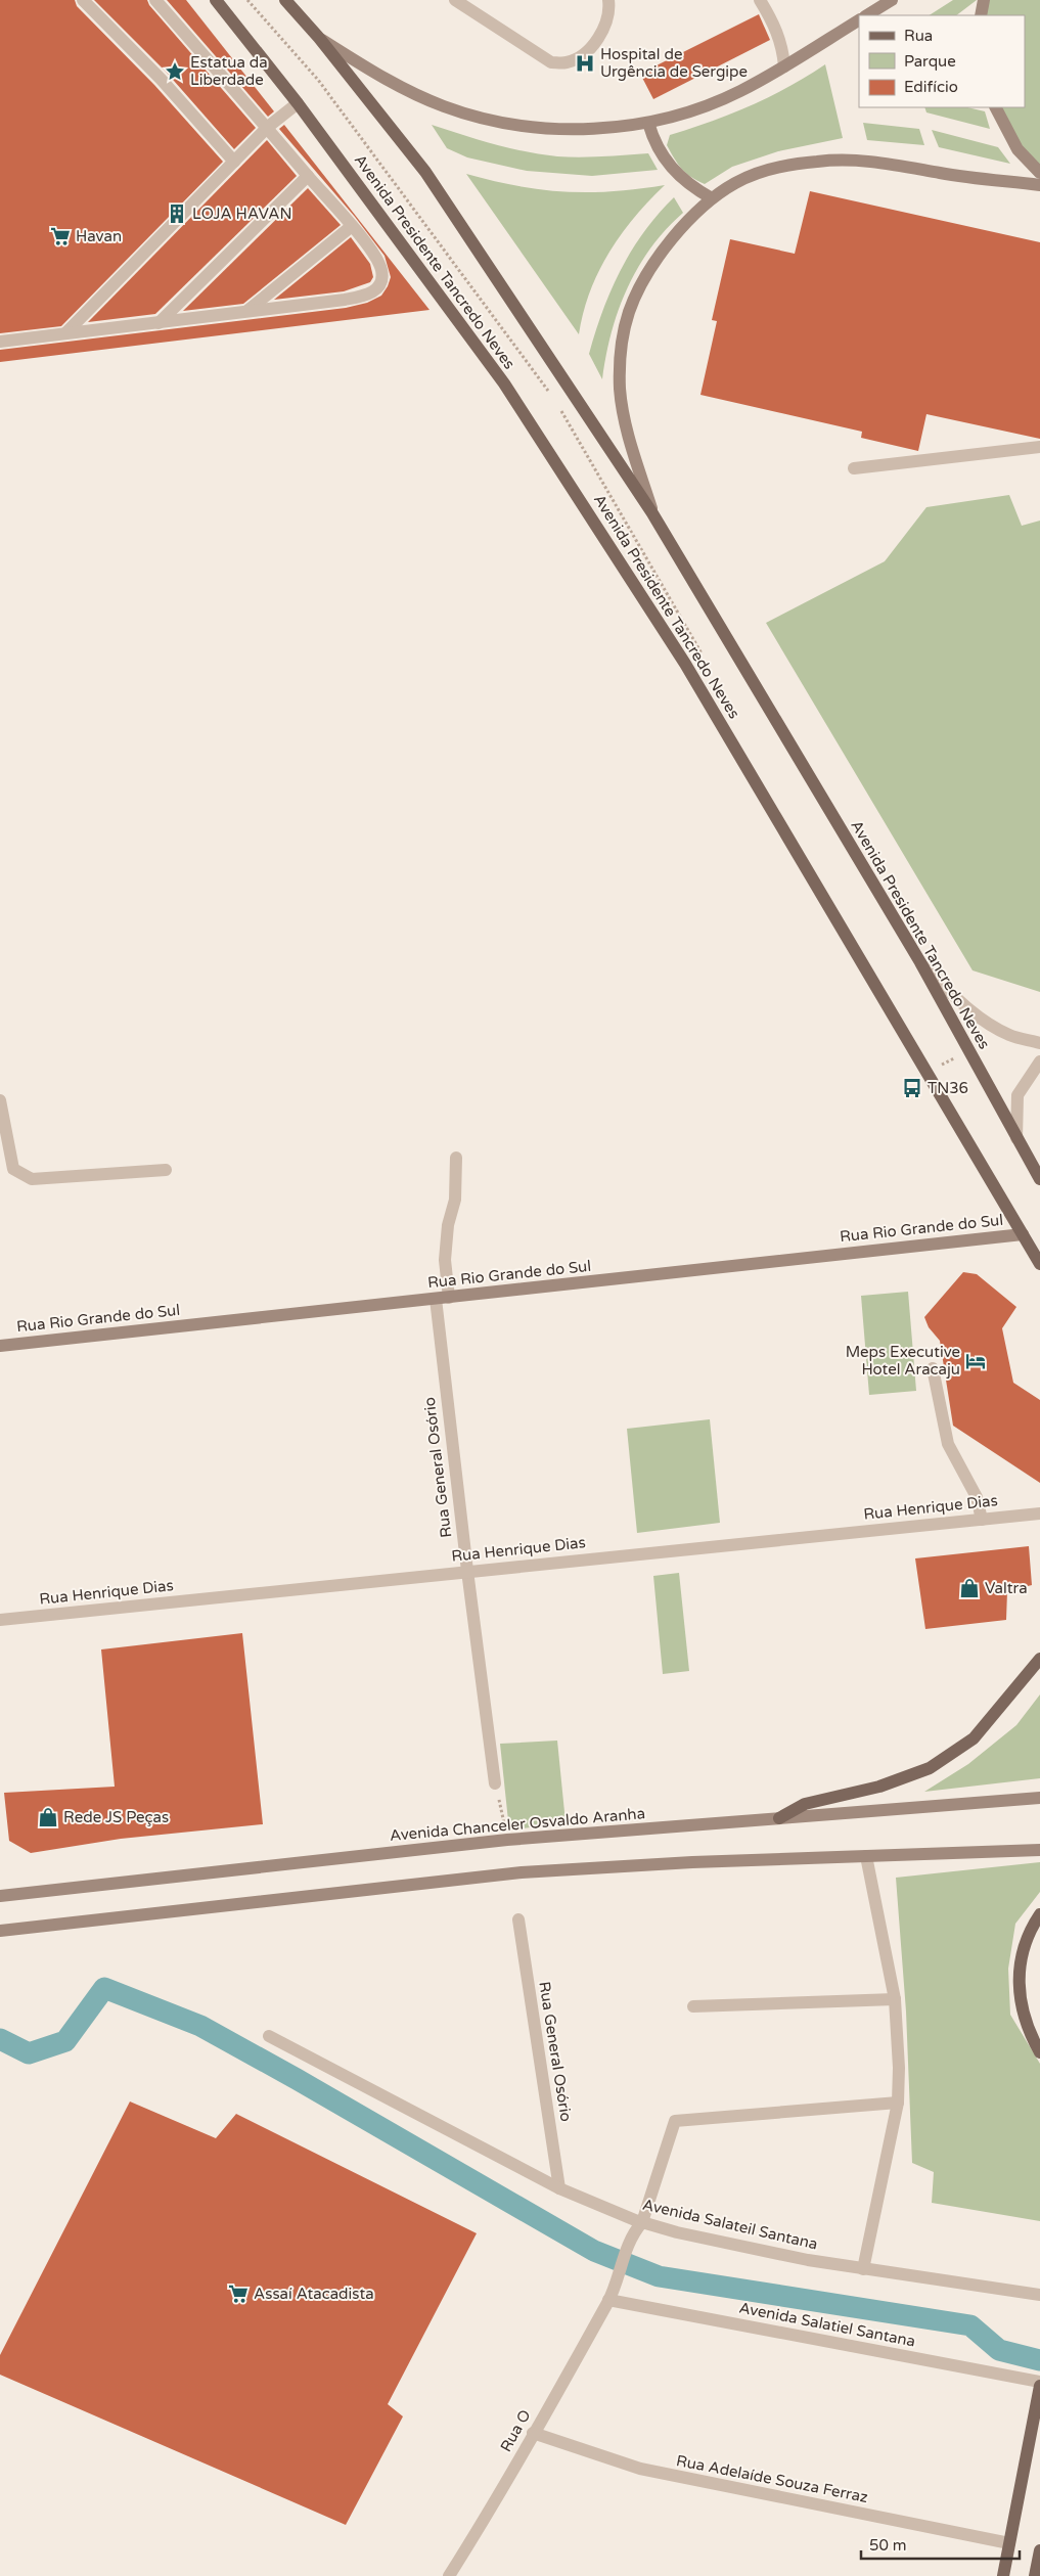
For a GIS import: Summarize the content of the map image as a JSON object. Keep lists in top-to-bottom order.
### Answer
{
  "streets": {
    "main road": ["Avenida Presidente Tancredo Neves"],
    "street": [
      "Rua Rio Grande do Sul",
      "Rua General Osório",
      "Rua Henrique Dias",
      "Avenida Chanceler Osvaldo Aranha",
      "Avenida Salateil Santana",
      "Avenida Salatiel Santana",
      "Rua O",
      "Rua Adelaíde Souza Ferraz"
    ]
  },
  "crossings": [
    ["Avenida Presidente Tancredo Neves", "Rua Rio Grande do Sul"],
    ["Rua Rio Grande do Sul", "Rua General Osório"],
    ["Rua General Osório", "Rua Henrique Dias"],
    ["Rua General Osório", "Avenida Salateil Santana"],
    ["Avenida Salateil Santana", "Rua O"],
    ["Avenida Salatiel Santana", "Rua O"],
    ["Rua O", "Rua Adelaíde Souza Ferraz"]
  ],
  "places": {
    "hospital": ["Hospital de Urgência de Sergipe"],
    "place": ["Estatua da Liberdade"],
    "building": ["LOJA HAVAN"],
    "supermarket": ["Havan", "Assaí Atacadista"],
    "bus stop": ["TN36"],
    "hotel": ["Meps Executive Hotel Aracaju"],
    "shop": ["Valtra", "Rede JS Peças"]
  },
  "legend": ["Rua", "Parque", "Edifício"],
  "scale_bar": "50 m"
}
